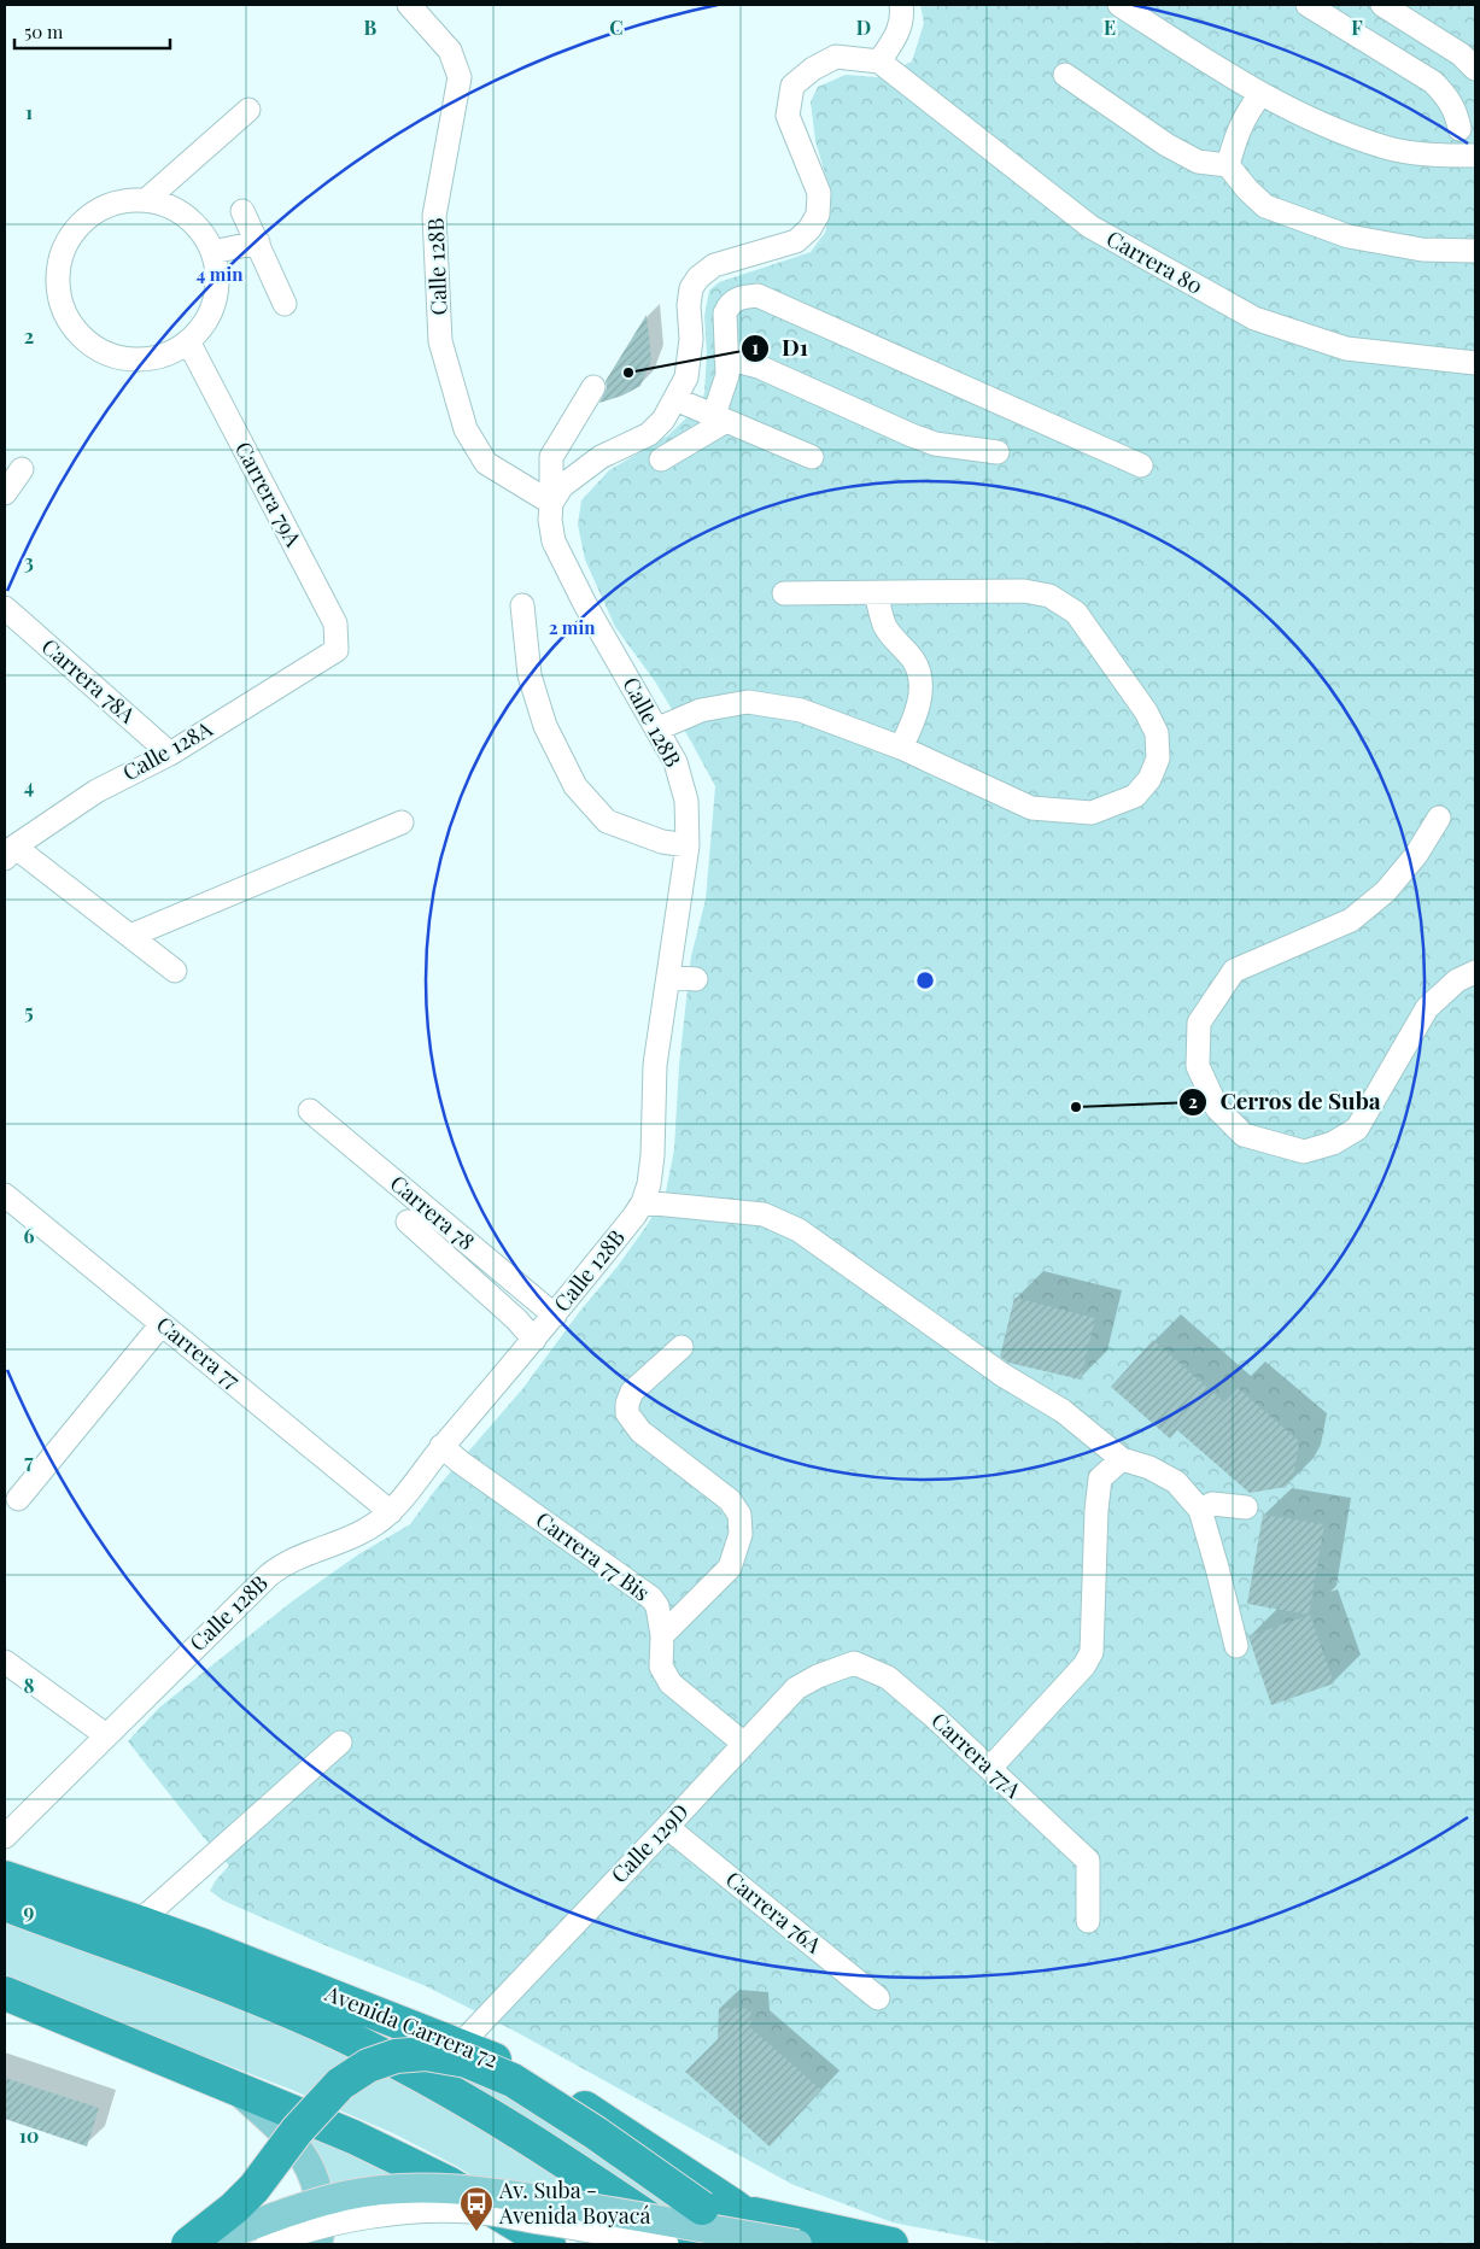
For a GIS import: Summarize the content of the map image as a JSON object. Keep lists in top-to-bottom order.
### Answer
{
  "streets": {
    "highway": ["Avenida Carrera 72"],
    "street": [
      "Carrera 80",
      "Calle 128B",
      "Carrera 79A",
      "Carrera 78A",
      "Calle 128A",
      "Carrera 78",
      "Carrera 77",
      "Carrera 77 Bis",
      "Carrera 77A",
      "Calle 129D",
      "Carrera 76A"
    ]
  },
  "crossings": [
    ["Calle 128B", "Carrera 78"],
    ["Calle 128B", "Carrera 77"],
    ["Calle 128B", "Carrera 77 Bis"],
    ["Carrera 79A", "Calle 128A"],
    ["Carrera 78A", "Calle 128A"],
    ["Carrera 77 Bis", "Calle 129D"],
    ["Carrera 77A", "Calle 129D"],
    ["Calle 129D", "Carrera 76A"],
    ["Calle 129D", "Avenida Carrera 72"]
  ],
  "places": {
    "other": ["D1", "Cerros de Suba"],
    "bus stop": ["Av. Suba - Avenida Boyacá"]
  },
  "scale_bar": "50 m",
  "grid": {
    "columns": [
      "B",
      "C",
      "D",
      "E",
      "F"
    ],
    "rows": [
      "1",
      "2",
      "3",
      "4",
      "5",
      "6",
      "7",
      "8",
      "9",
      "10"
    ]
  },
  "rings": ["4 min", "2 min"]
}
